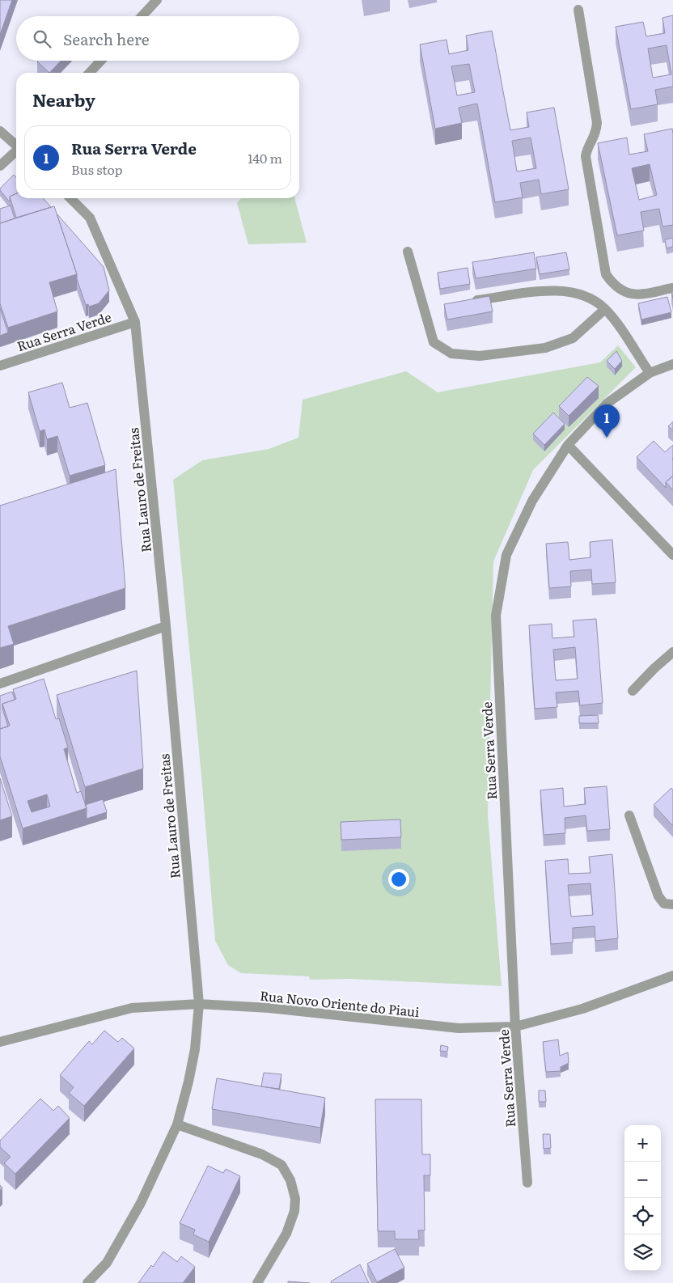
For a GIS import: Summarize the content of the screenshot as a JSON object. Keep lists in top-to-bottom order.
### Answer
{
  "streets": {
    "street": ["Rua Serra Verde", "Rua Lauro de Freitas", "Rua Novo Oriente do Piaui"]
  },
  "crossings": [
    ["Rua Serra Verde", "Rua Lauro de Freitas"],
    ["Rua Serra Verde", "Rua Novo Oriente do Piaui"],
    ["Rua Lauro de Freitas", "Rua Novo Oriente do Piaui"]
  ],
  "page": {
    "search": "Search here",
    "heading": "Nearby",
    "list": [
      {
        "mark": "1",
        "name": "Rua Serra Verde",
        "note": "Bus stop",
        "value": "140 m"
      }
    ],
    "pins": "1",
    "map_buttons": ["+", "−"]
  }
}
